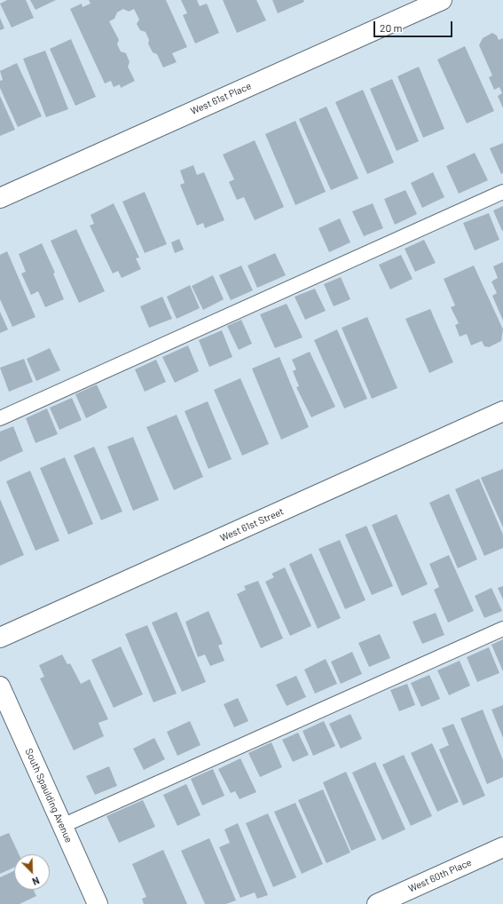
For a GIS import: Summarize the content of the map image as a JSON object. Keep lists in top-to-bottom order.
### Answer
{
  "streets": {
    "street": [
      "West 61st Place",
      "West 61st Street",
      "South Spaulding Avenue",
      "West 60th Place"
    ]
  },
  "scale_bar": "20 m",
  "north": "bottom right"
}
